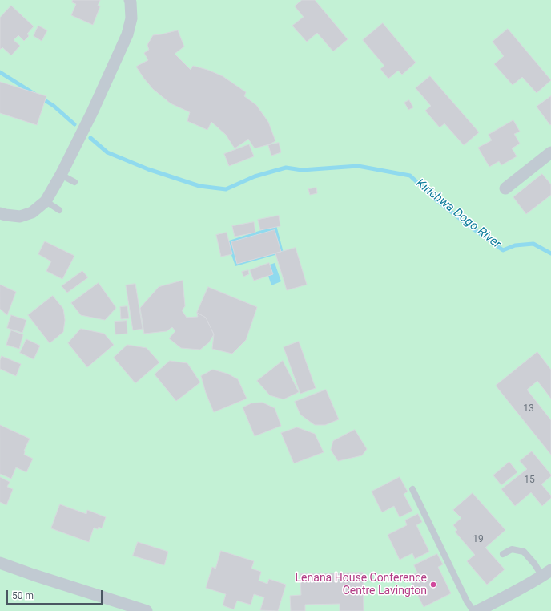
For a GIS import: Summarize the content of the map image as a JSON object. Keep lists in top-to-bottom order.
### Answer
{
  "water": ["Kirichwa Dogo River"],
  "places": ["Lenana House Conference Centre Lavington"],
  "house_numbers": ["13", "15", "19"],
  "scale_bar": "50 m"
}
